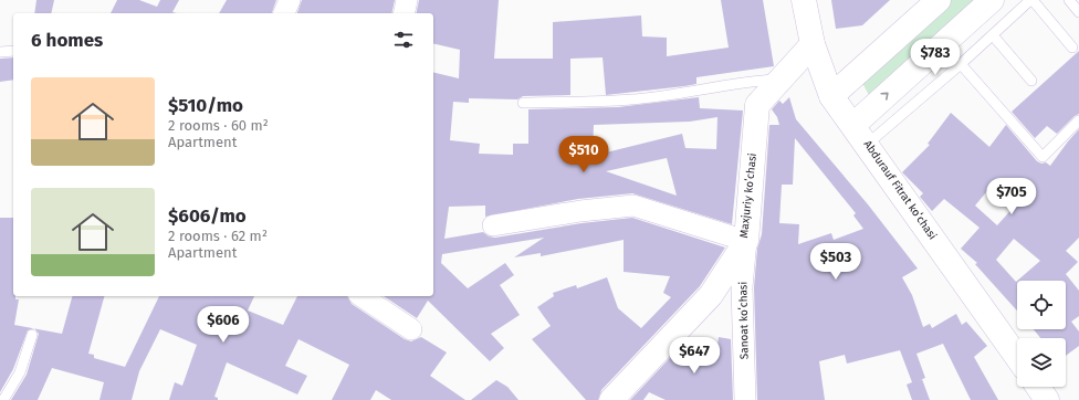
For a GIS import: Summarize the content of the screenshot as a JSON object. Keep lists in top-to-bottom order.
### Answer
{
  "streets": {
    "main road": ["Abdurauf Fitrat koʻchasi", "Maxjuriy koʻchasi"],
    "street": ["Sanoat koʻchasi"]
  },
  "crossings": [
    ["Abdurauf Fitrat koʻchasi", "Maxjuriy koʻchasi"],
    ["Maxjuriy koʻchasi", "Sanoat koʻchasi"]
  ],
  "page": {
    "heading": "6 homes",
    "price": [
      "$783",
      "$510",
      "$705",
      "$503",
      "$606",
      "$647"
    ],
    "list": [
      {
        "name": "$510/mo",
        "note": "2 rooms · 60 m² · Apartment"
      },
      {
        "name": "$606/mo",
        "note": "2 rooms · 62 m² · Apartment"
      }
    ]
  }
}
